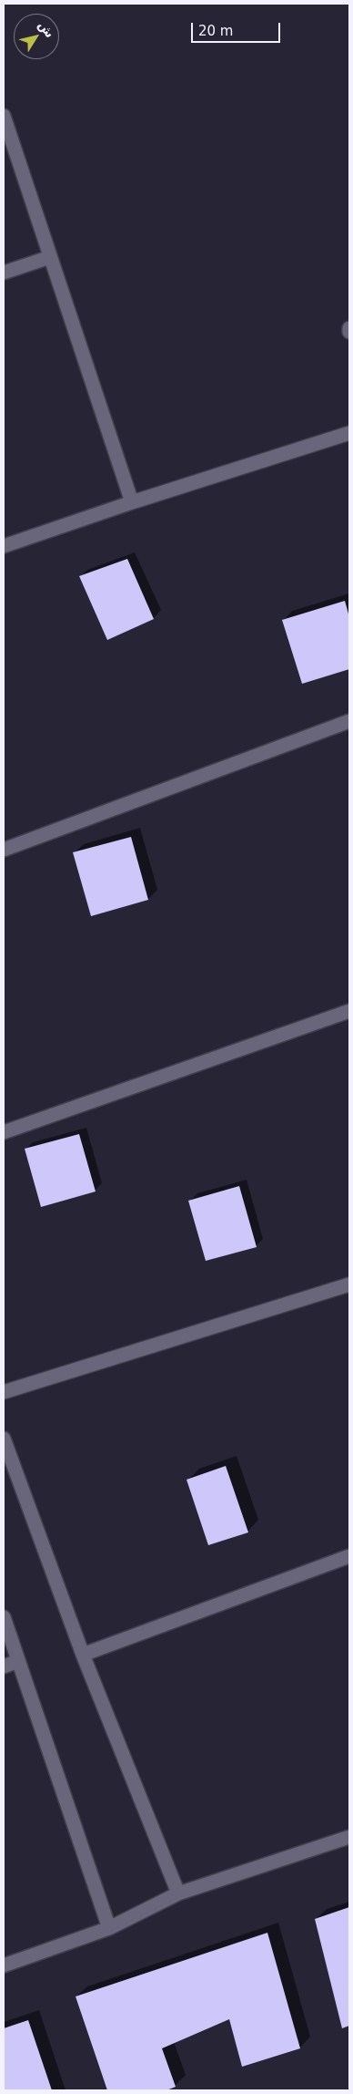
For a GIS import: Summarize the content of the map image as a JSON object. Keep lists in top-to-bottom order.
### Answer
{
  "scale_bar": "20 m",
  "north": "top right"
}
